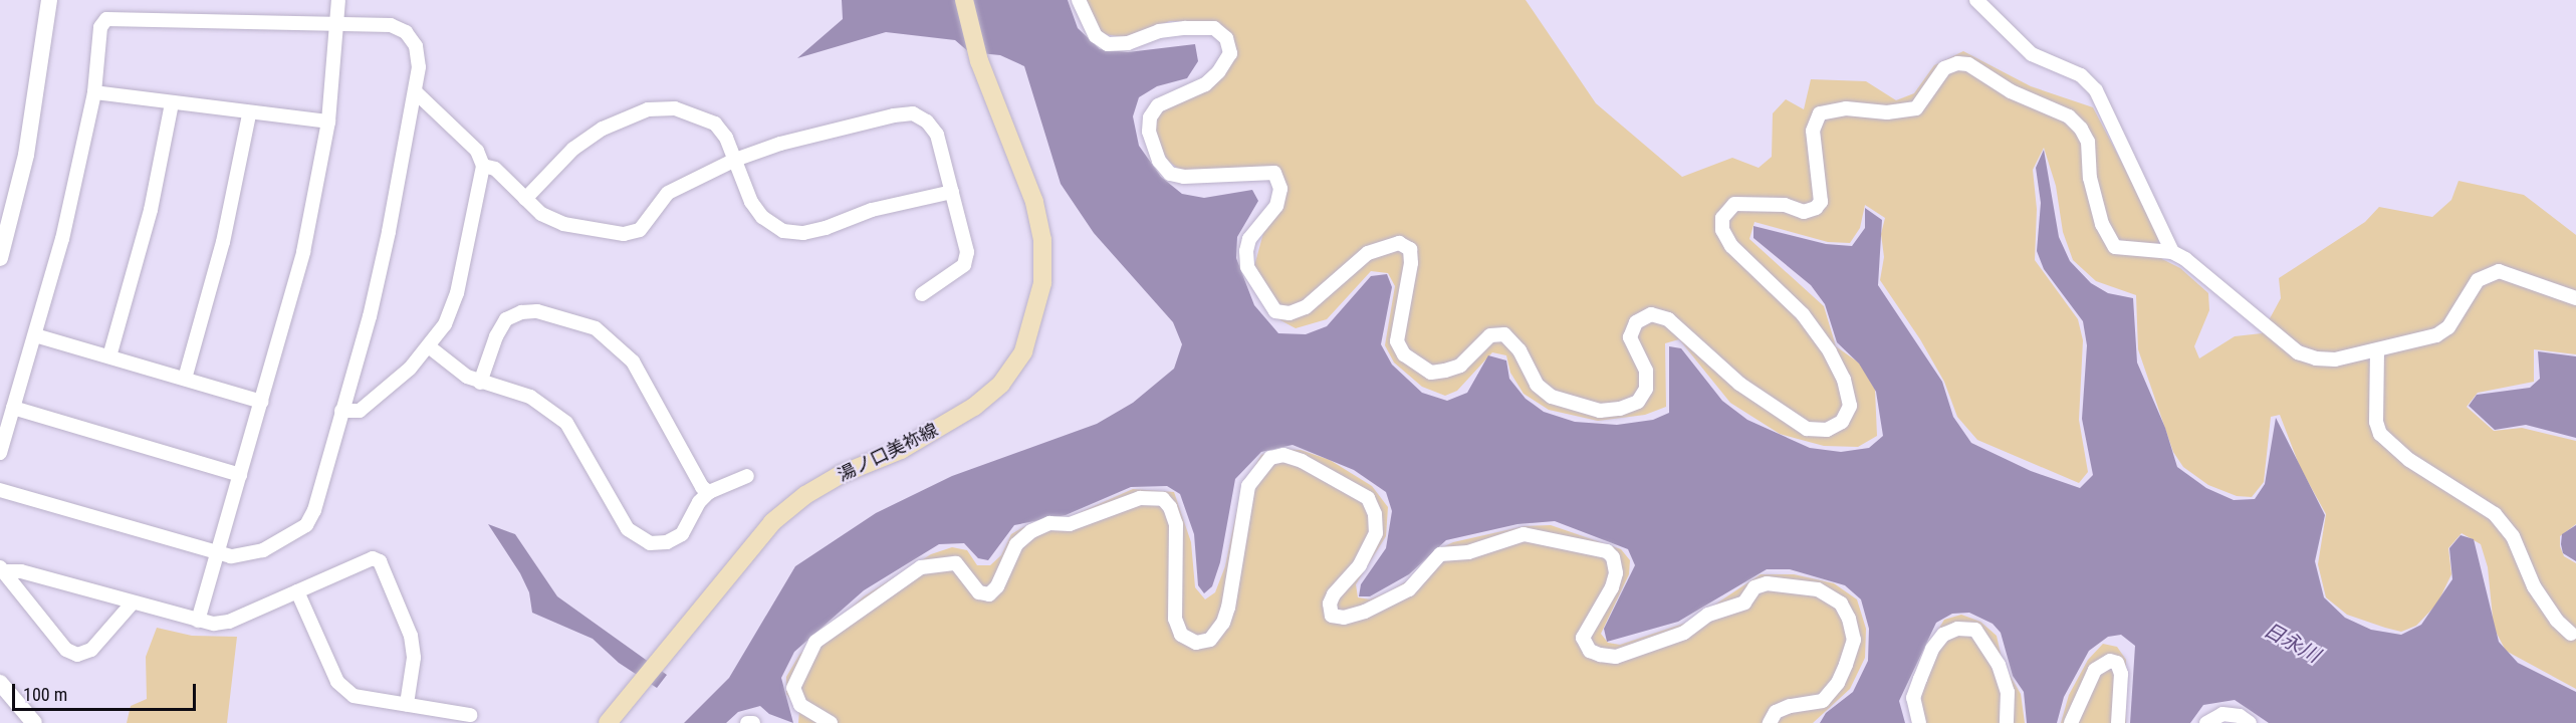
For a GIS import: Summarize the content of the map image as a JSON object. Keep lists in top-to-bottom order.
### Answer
{
  "streets": {
    "main road": ["湯ノ口美祢線"]
  },
  "water": ["日永川"],
  "scale_bar": "100 m"
}
